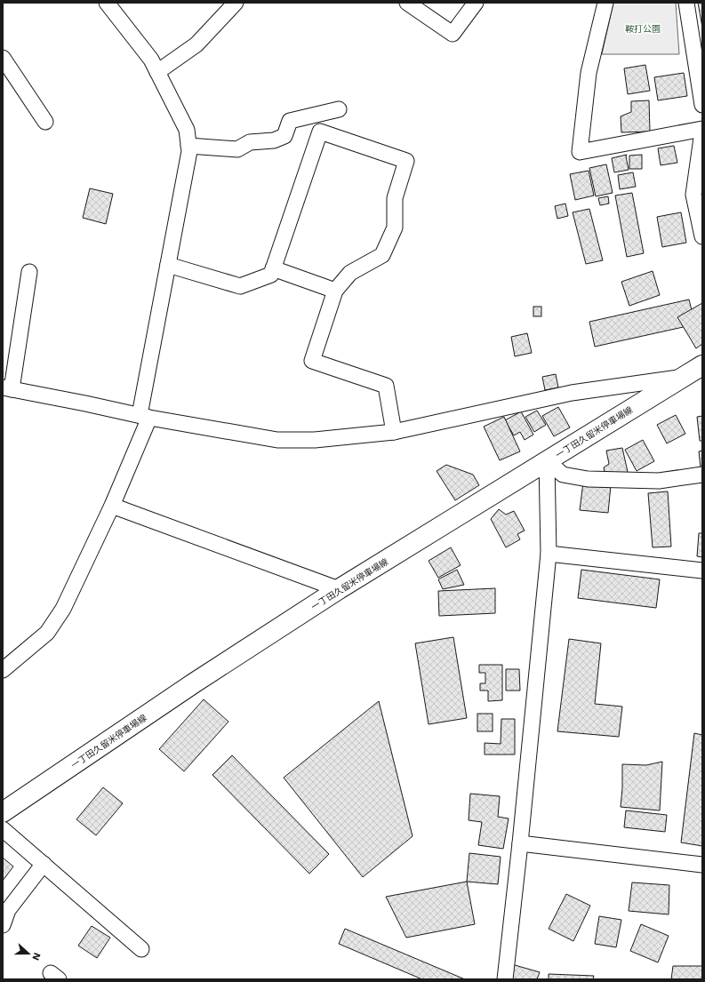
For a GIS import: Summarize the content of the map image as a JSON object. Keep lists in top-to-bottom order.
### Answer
{
  "streets": {
    "main road": ["一丁田久留米停車場線"]
  },
  "parks": ["鞍打公園"],
  "north": "right"
}
